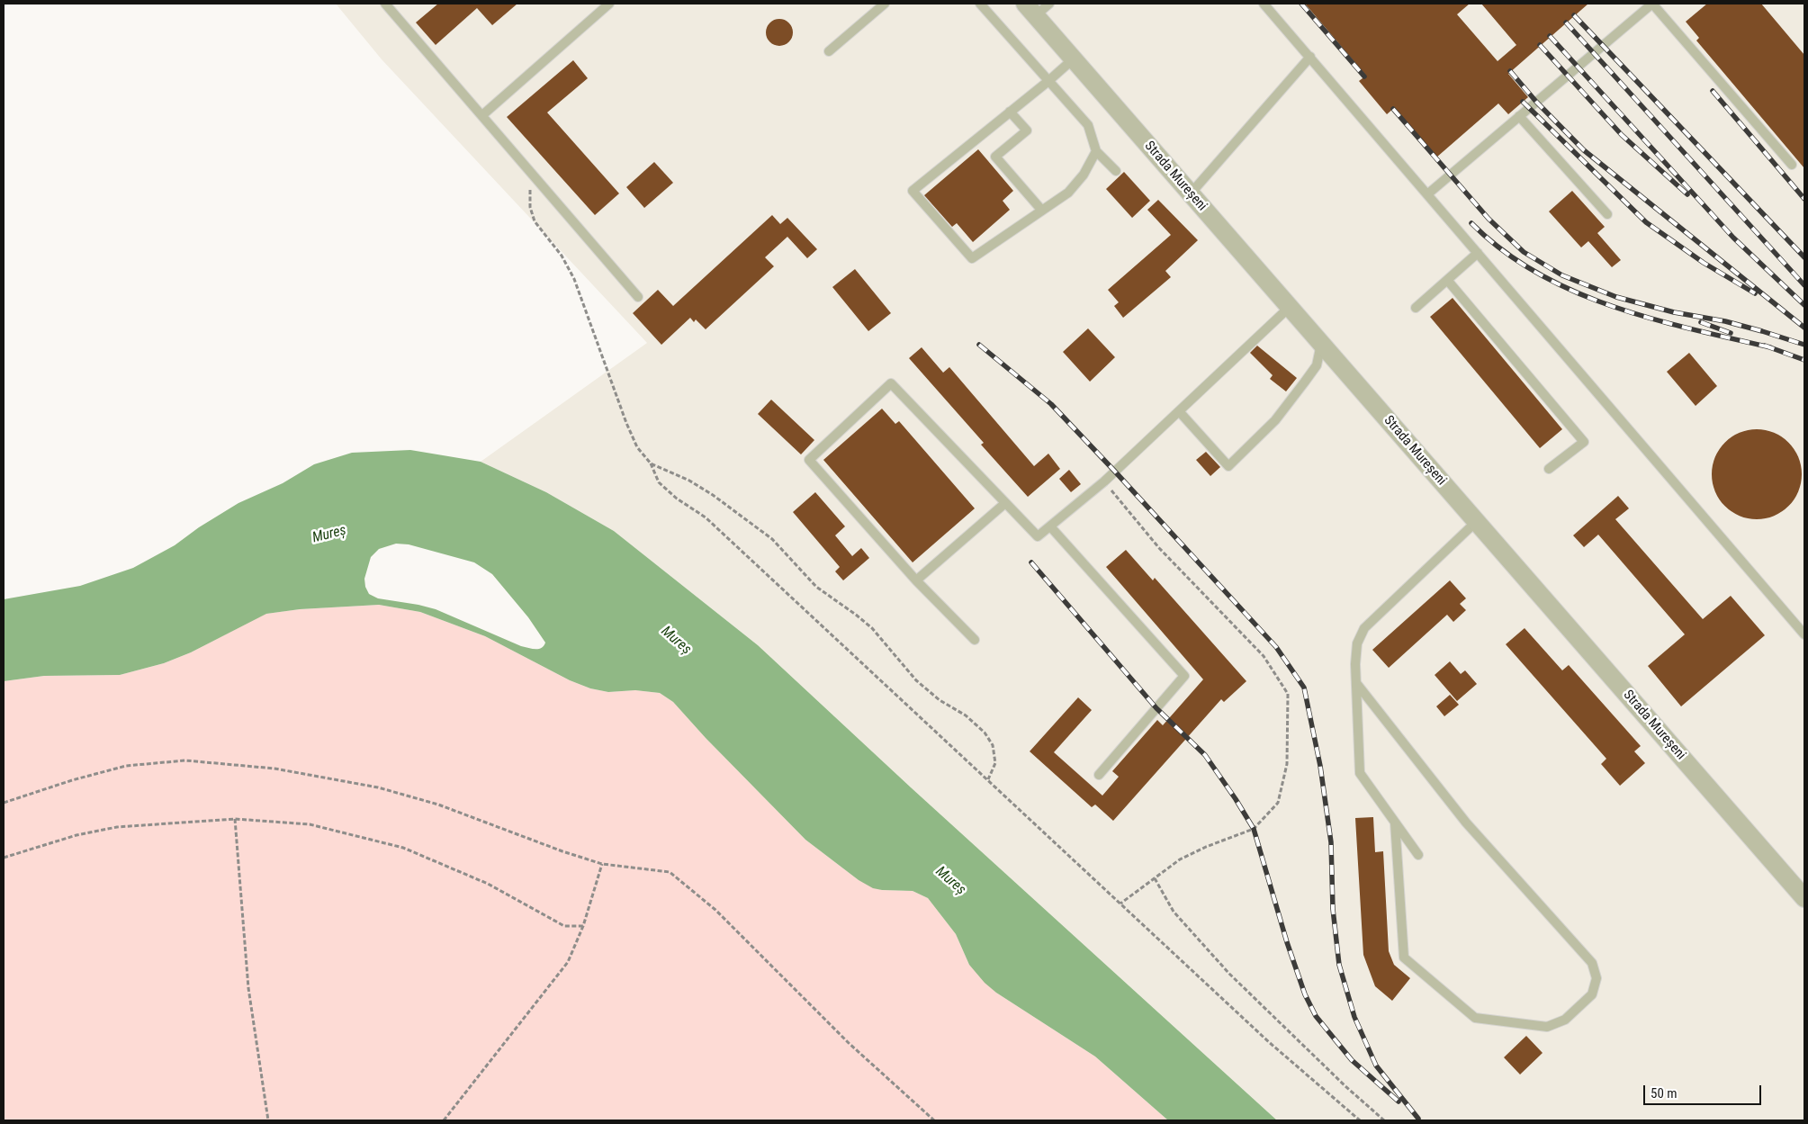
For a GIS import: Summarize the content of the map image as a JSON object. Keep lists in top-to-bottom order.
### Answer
{
  "streets": {
    "street": ["Strada Mureșeni"]
  },
  "water": ["Mureș"],
  "scale_bar": "50 m"
}
